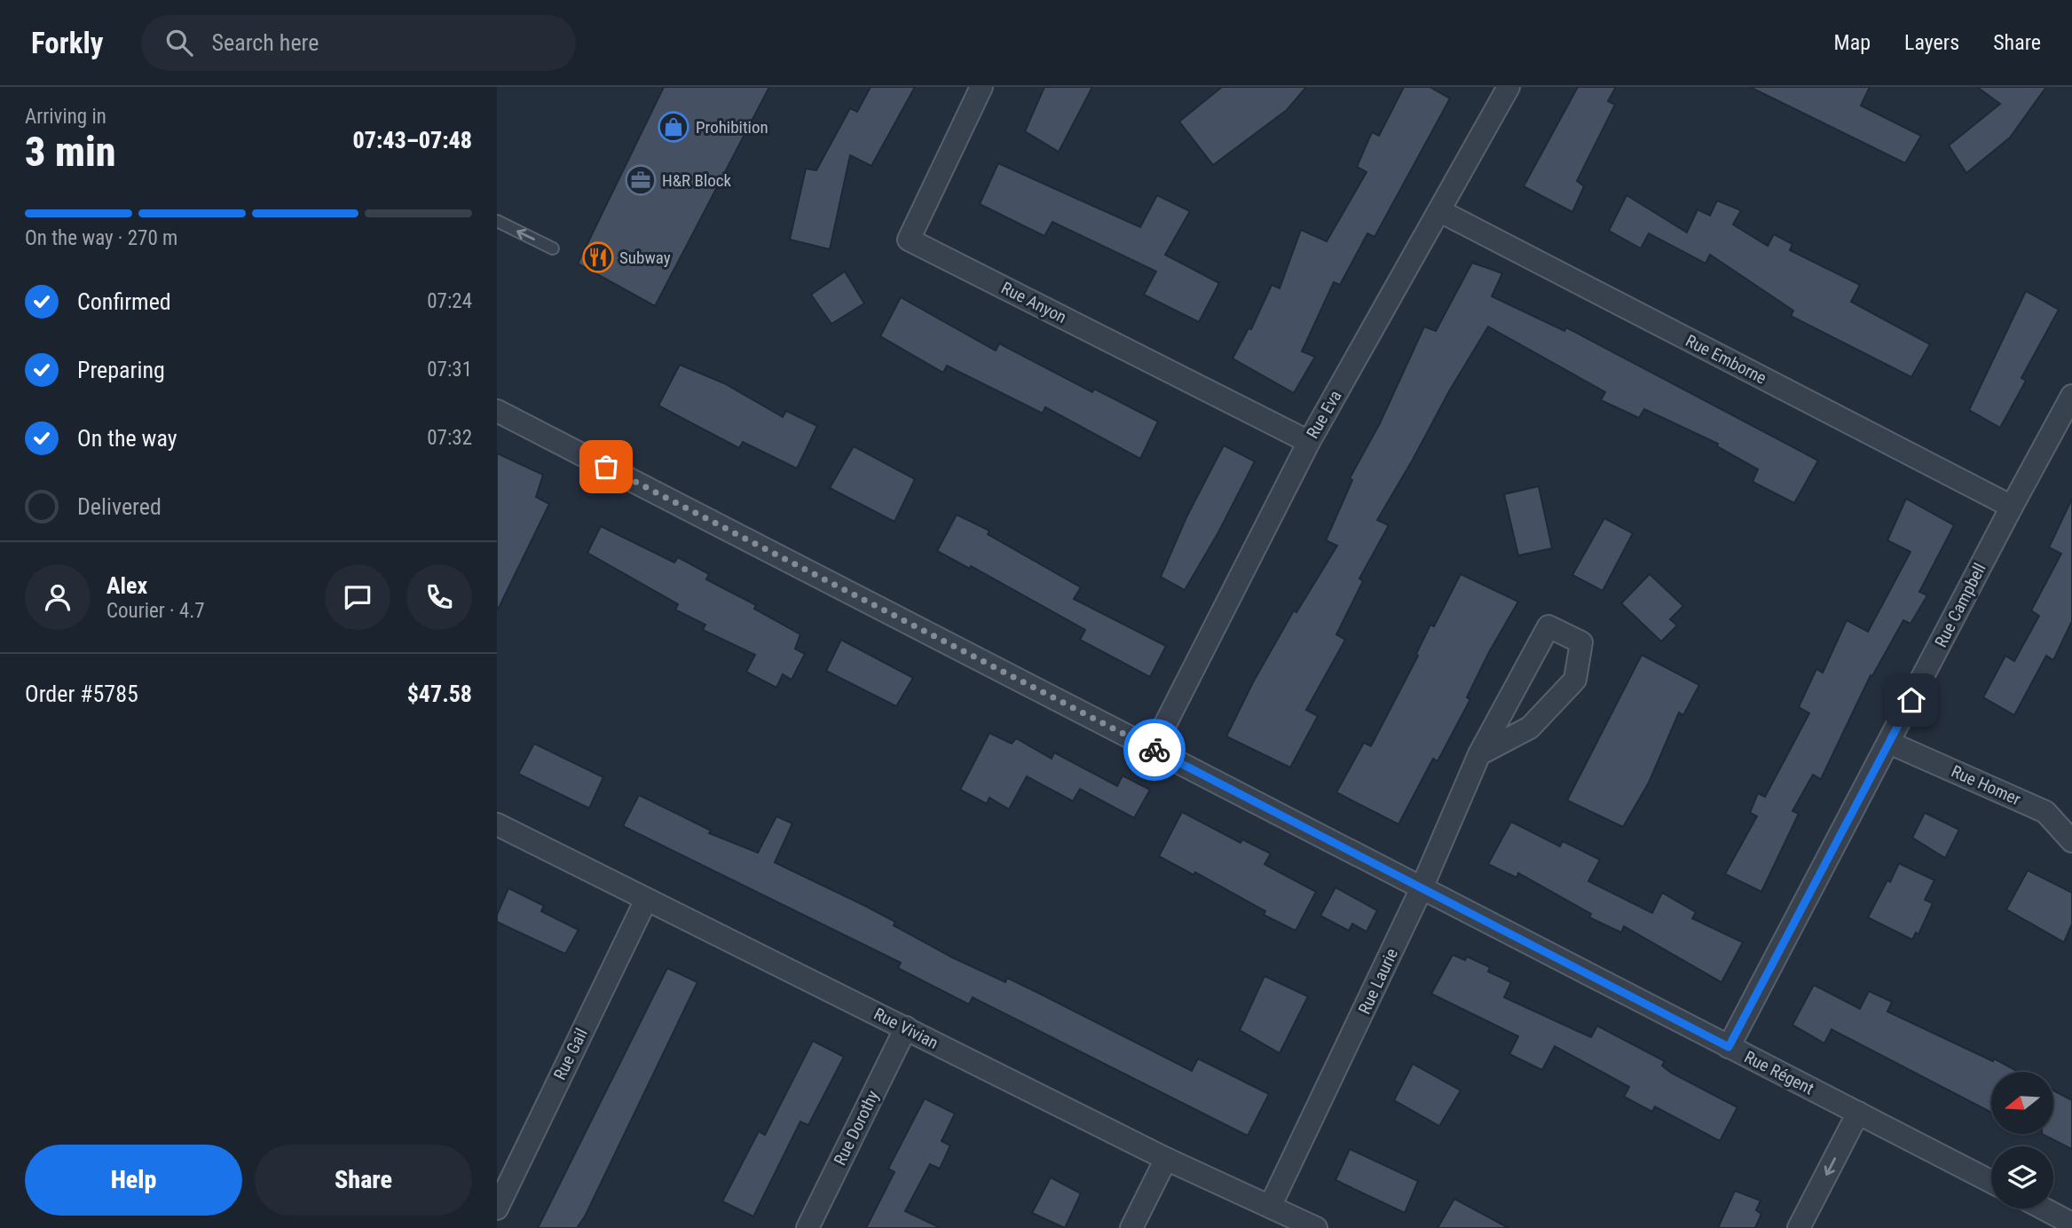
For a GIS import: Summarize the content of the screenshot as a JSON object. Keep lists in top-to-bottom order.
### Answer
{
  "streets": {
    "street": [
      "Rue Anyon",
      "Rue Emborne",
      "Rue Eva",
      "Rue Campbell",
      "Rue Homer",
      "Rue Laurie",
      "Rue Vivian",
      "Rue Gail",
      "Rue Régent",
      "Rue Dorothy"
    ]
  },
  "crossings": [
    ["Rue Anyon", "Rue Eva"],
    ["Rue Emborne", "Rue Eva"],
    ["Rue Emborne", "Rue Campbell"],
    ["Rue Eva", "Rue Régent"],
    ["Rue Campbell", "Rue Homer"],
    ["Rue Campbell", "Rue Régent"],
    ["Rue Laurie", "Rue Vivian"],
    ["Rue Laurie", "Rue Régent"],
    ["Rue Vivian", "Rue Gail"],
    ["Rue Vivian", "Rue Dorothy"]
  ],
  "places": {
    "shop": ["Prohibition"],
    "office": ["H&R Block"],
    "restaurant": ["Subway"]
  },
  "north": "left",
  "page": {
    "header": "Forkly",
    "search": "Search here",
    "nav": ["Map", "Layers", "Share"],
    "heading": ["3 min", "Arriving in", "07:43–07:48"],
    "panel": [
      "Alex",
      "Courier · 4.7",
      "Order #5785",
      "$47.58"
    ],
    "bar": "On the way · 270 m",
    "list": [
      ["Confirmed", "07:24"],
      ["Preparing", "07:31"],
      ["On the way", "07:32"],
      "Delivered"
    ],
    "buttons": ["Help", "Share"]
  }
}
